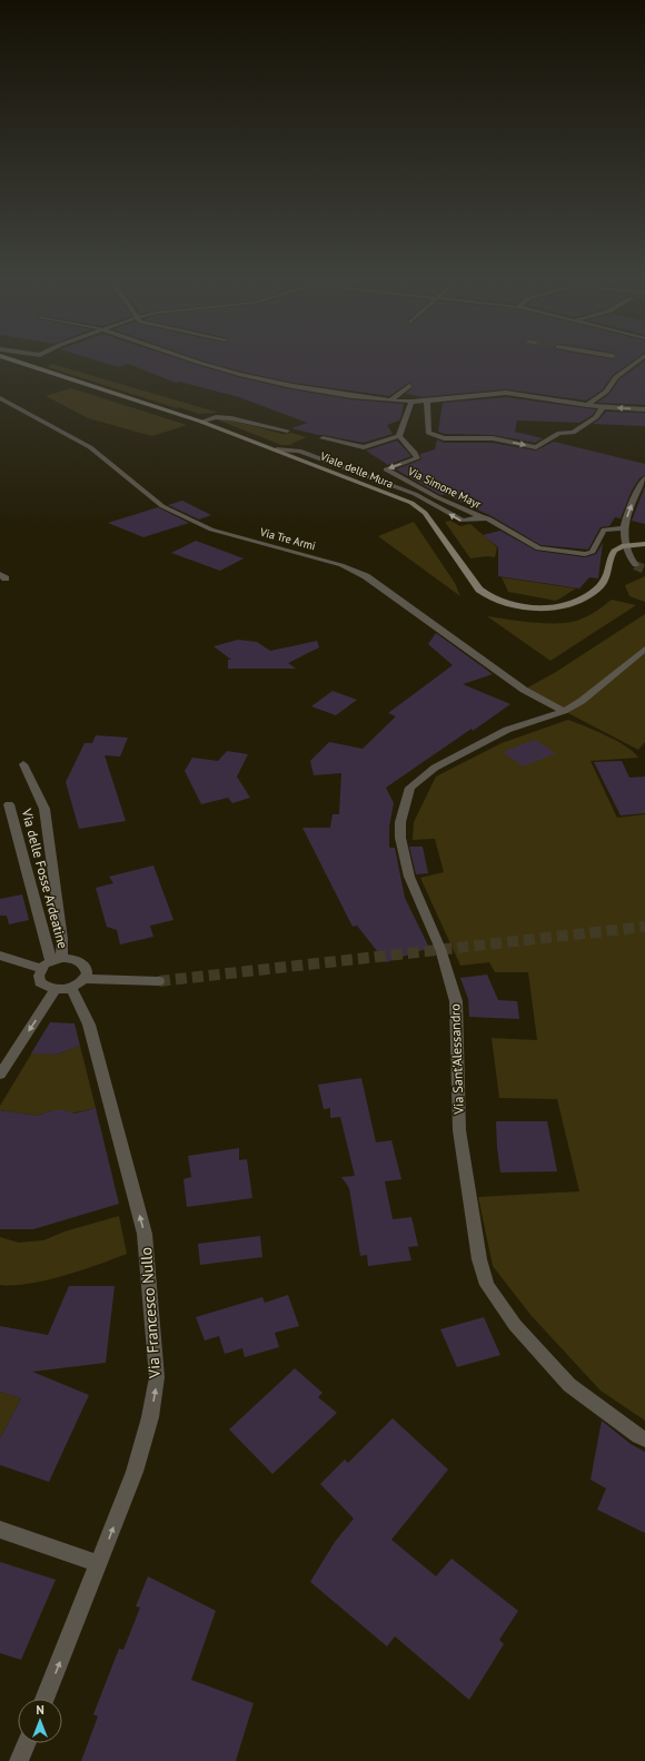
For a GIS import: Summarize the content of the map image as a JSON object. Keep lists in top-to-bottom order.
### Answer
{
  "streets": {
    "street": [
      "Viale delle Mura",
      "Via Simone Mayr",
      "Via Tre Armi",
      "Via delle Fosse Ardeatine",
      "Via Sant'Alessandro",
      "Via Francesco Nullo"
    ]
  },
  "crossings": [
    ["Viale delle Mura", "Via Simone Mayr"],
    ["Via Tre Armi", "Via Sant'Alessandro"],
    ["Via delle Fosse Ardeatine", "Via Francesco Nullo"]
  ],
  "one_way": ["Via Francesco Nullo"],
  "north": "top"
}
